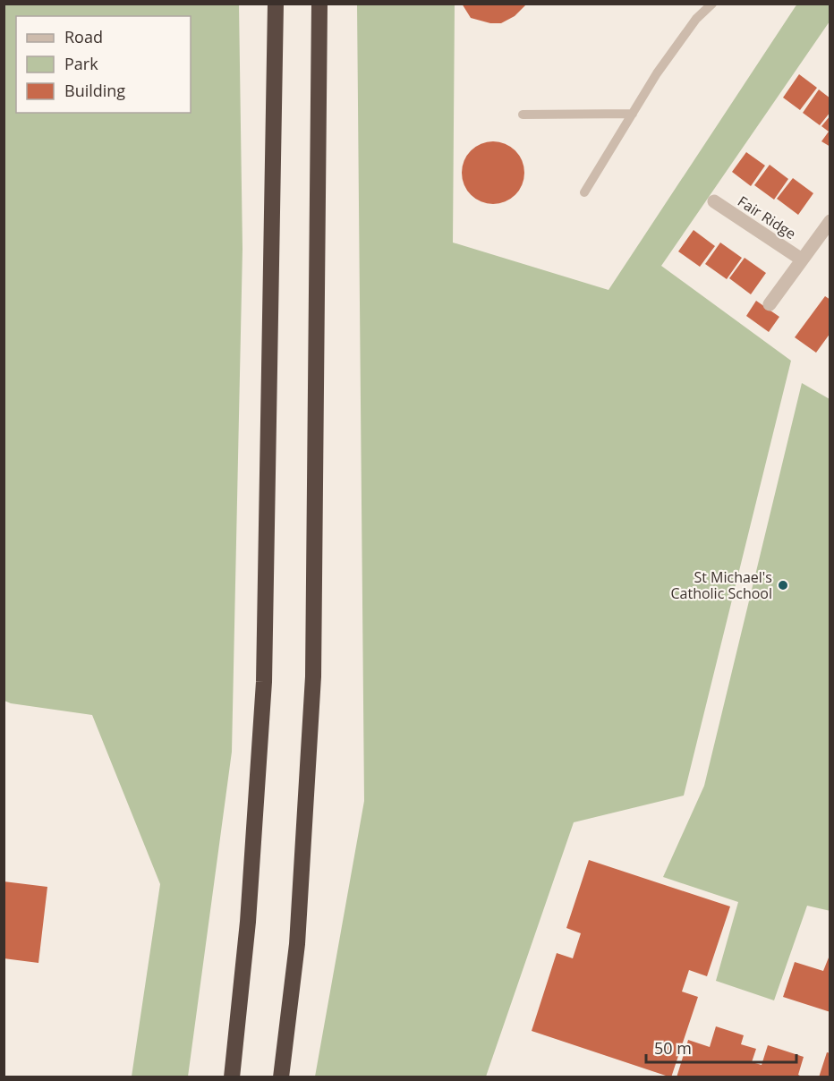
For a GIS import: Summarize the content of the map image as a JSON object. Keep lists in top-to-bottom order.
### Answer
{
  "streets": {
    "street": ["Fair Ridge"]
  },
  "places": ["St Michael's Catholic School"],
  "legend": ["Road", "Park", "Building"],
  "scale_bar": "50 m"
}
